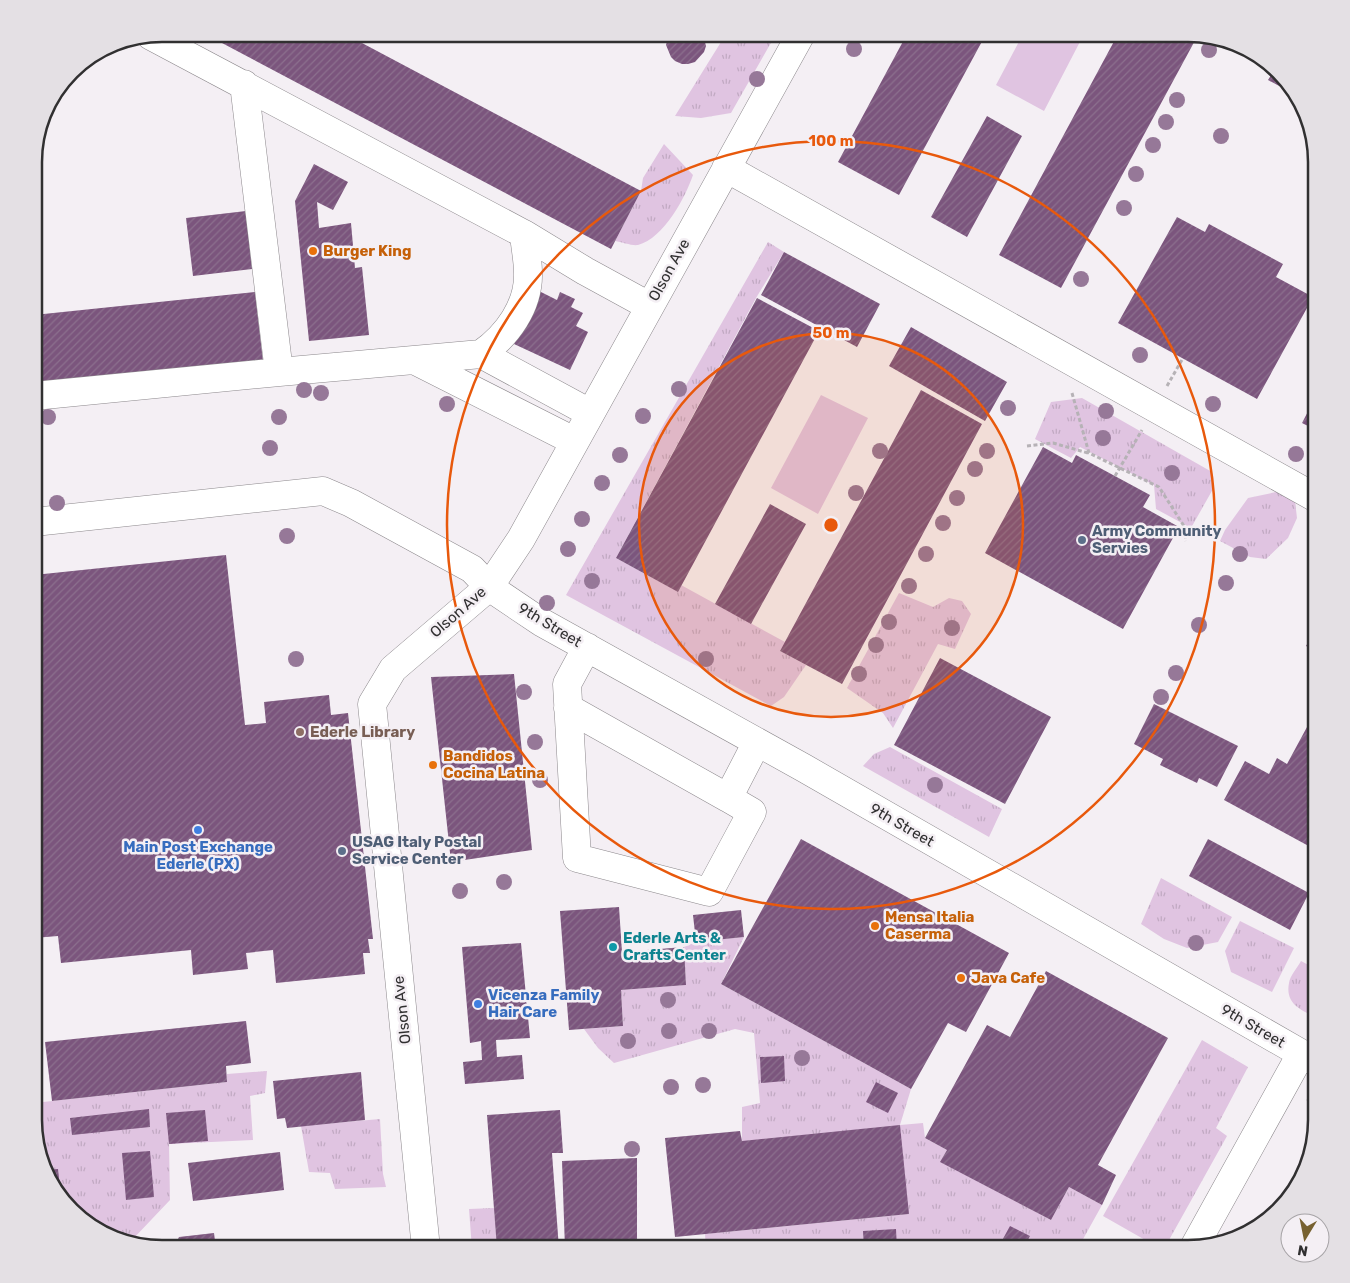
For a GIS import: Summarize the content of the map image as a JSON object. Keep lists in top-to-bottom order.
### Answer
{
  "streets": {
    "street": ["Olson Ave", "9th Street"]
  },
  "crossings": [
    ["Olson Ave", "9th Street"]
  ],
  "places": [
    "Burger King",
    "Army Community Servies",
    "Ederle Library",
    "Bandidos Cocina Latina",
    "Main Post Exchange Ederle (PX)",
    "USAG Italy Postal Service Center",
    "Mensa Italia Caserma",
    "Ederle Arts & Crafts Center",
    "Java Cafe",
    "Vicenza Family Hair Care"
  ],
  "north": "bottom",
  "rings": ["100 m", "50 m"]
}
